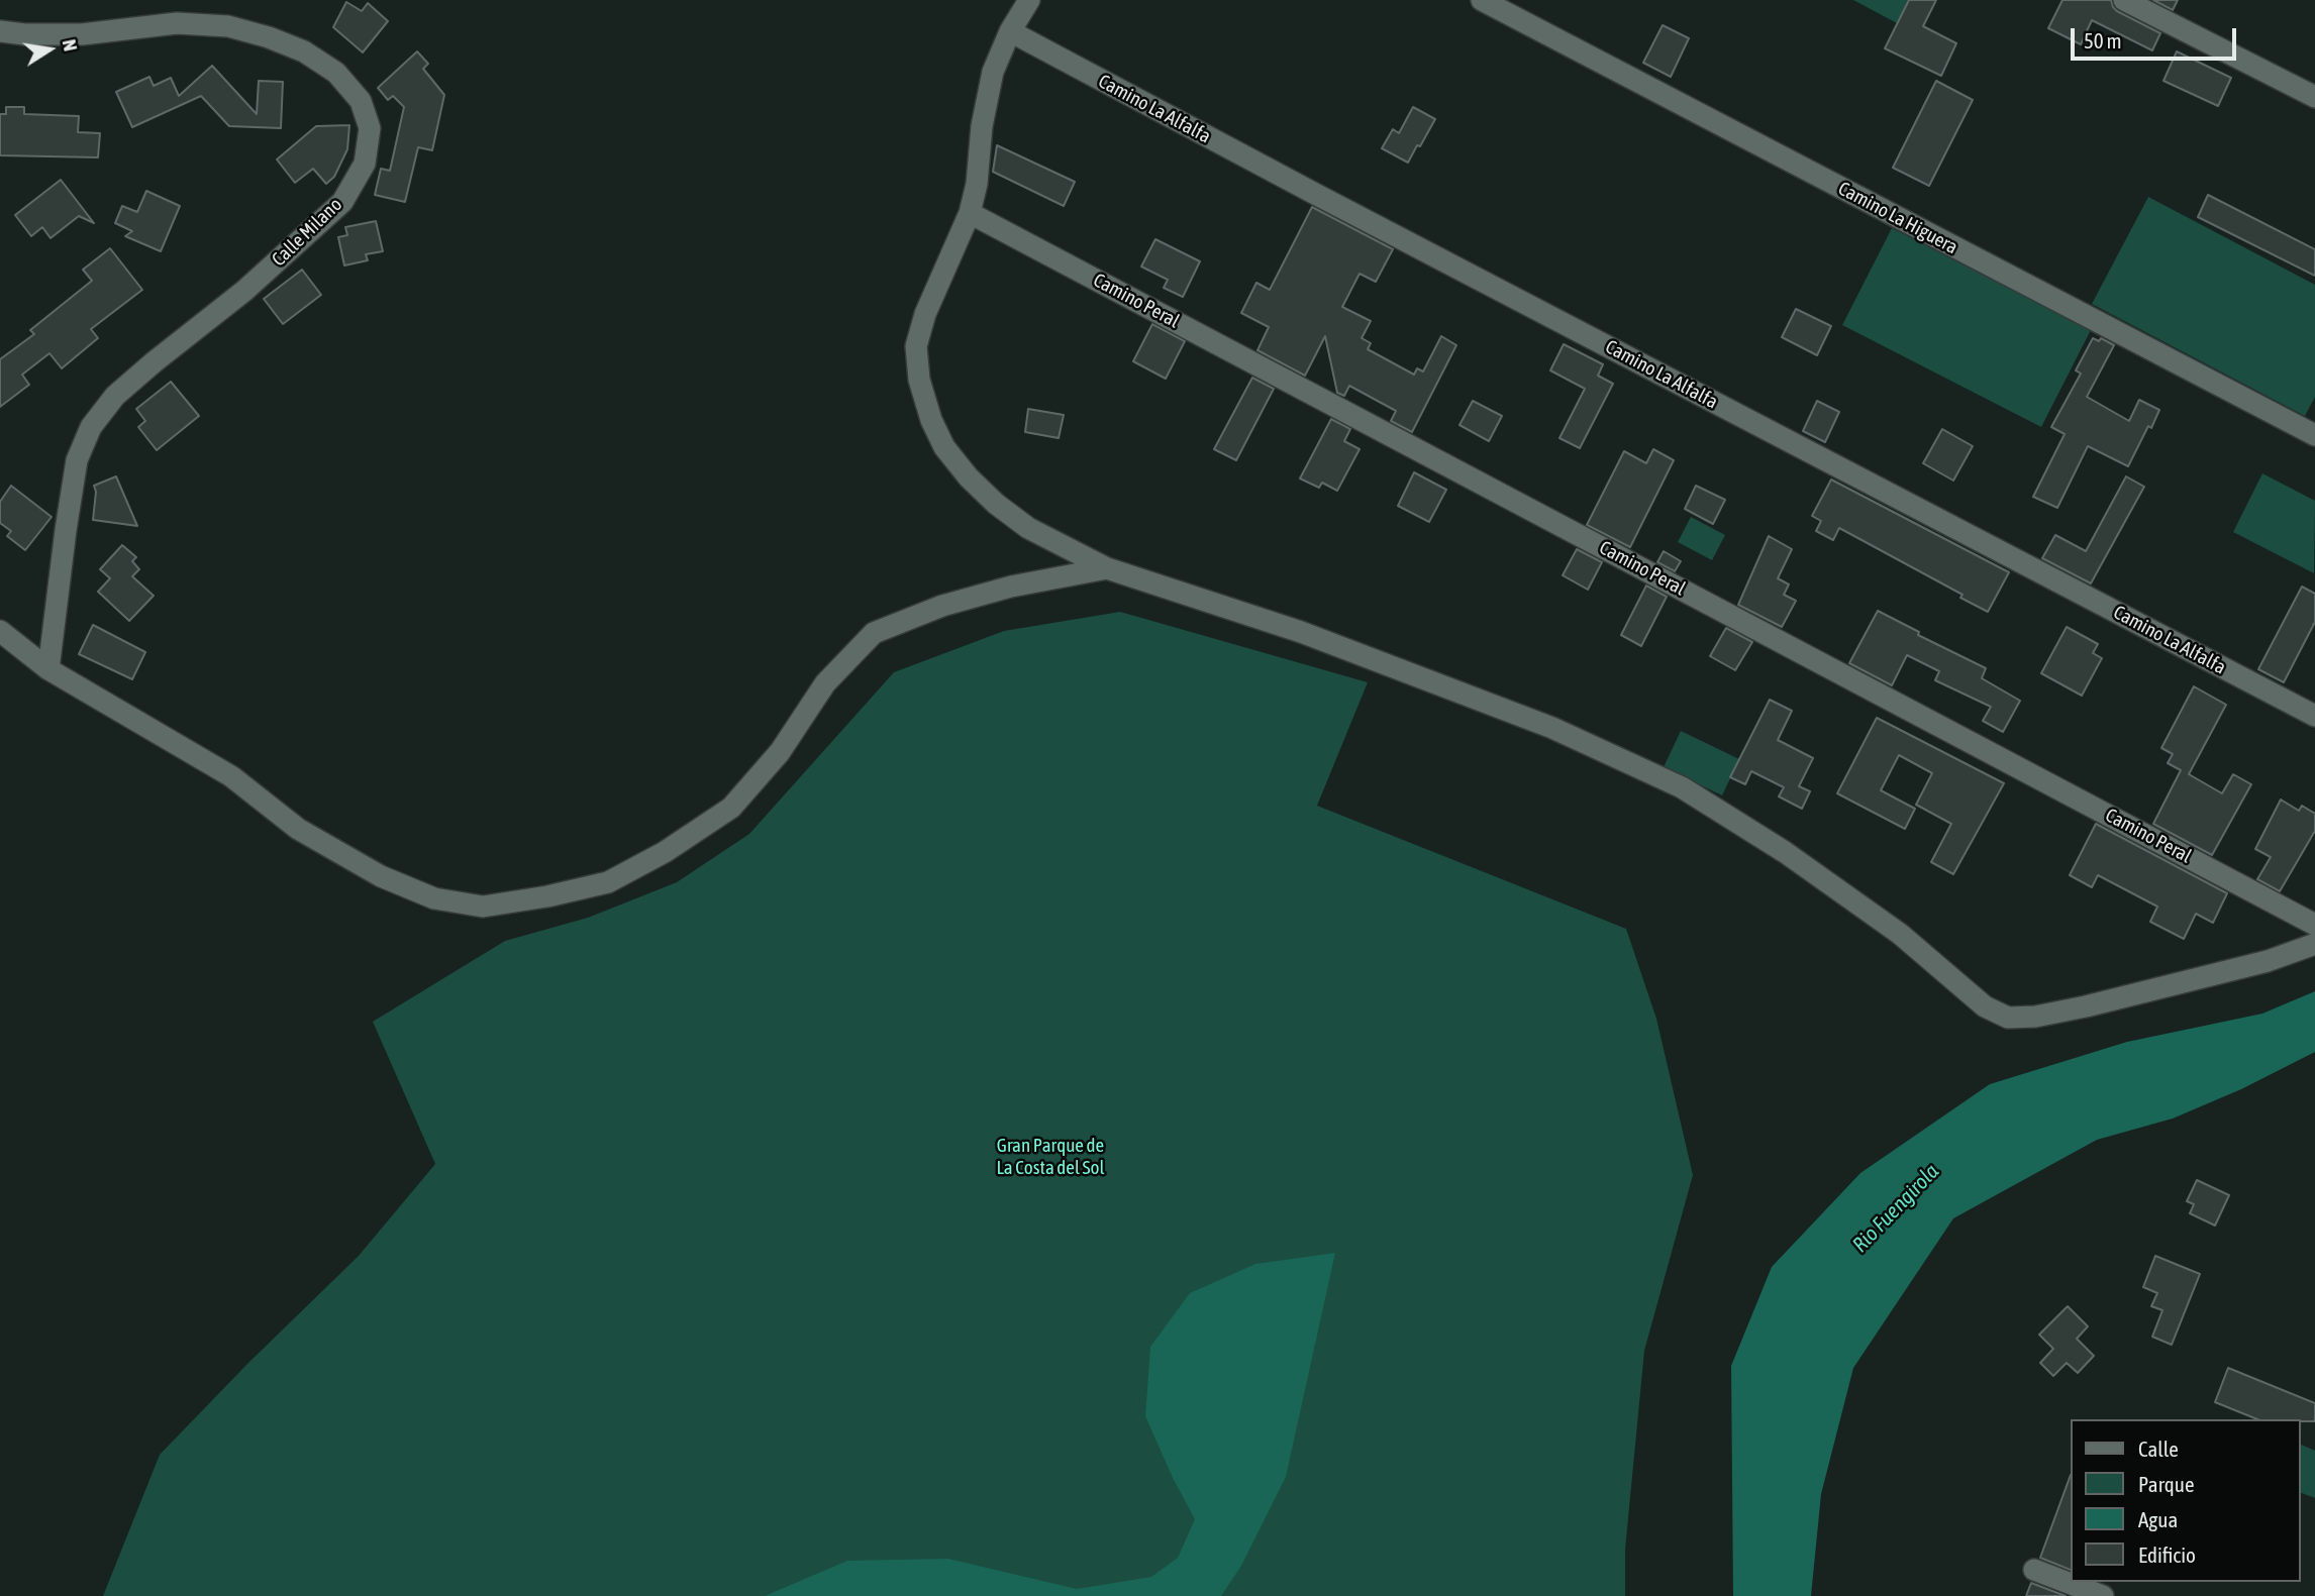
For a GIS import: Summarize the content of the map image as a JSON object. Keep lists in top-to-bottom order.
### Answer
{
  "streets": {
    "street": [
      "Camino La Alfalfa",
      "Camino La Higuera",
      "Calle Milano",
      "Camino Peral"
    ]
  },
  "water": ["Rio Fuengirola"],
  "parks": ["Gran Parque de La Costa del Sol"],
  "legend": [
    "Calle",
    "Parque",
    "Agua",
    "Edificio"
  ],
  "scale_bar": "50 m",
  "north": "right"
}
